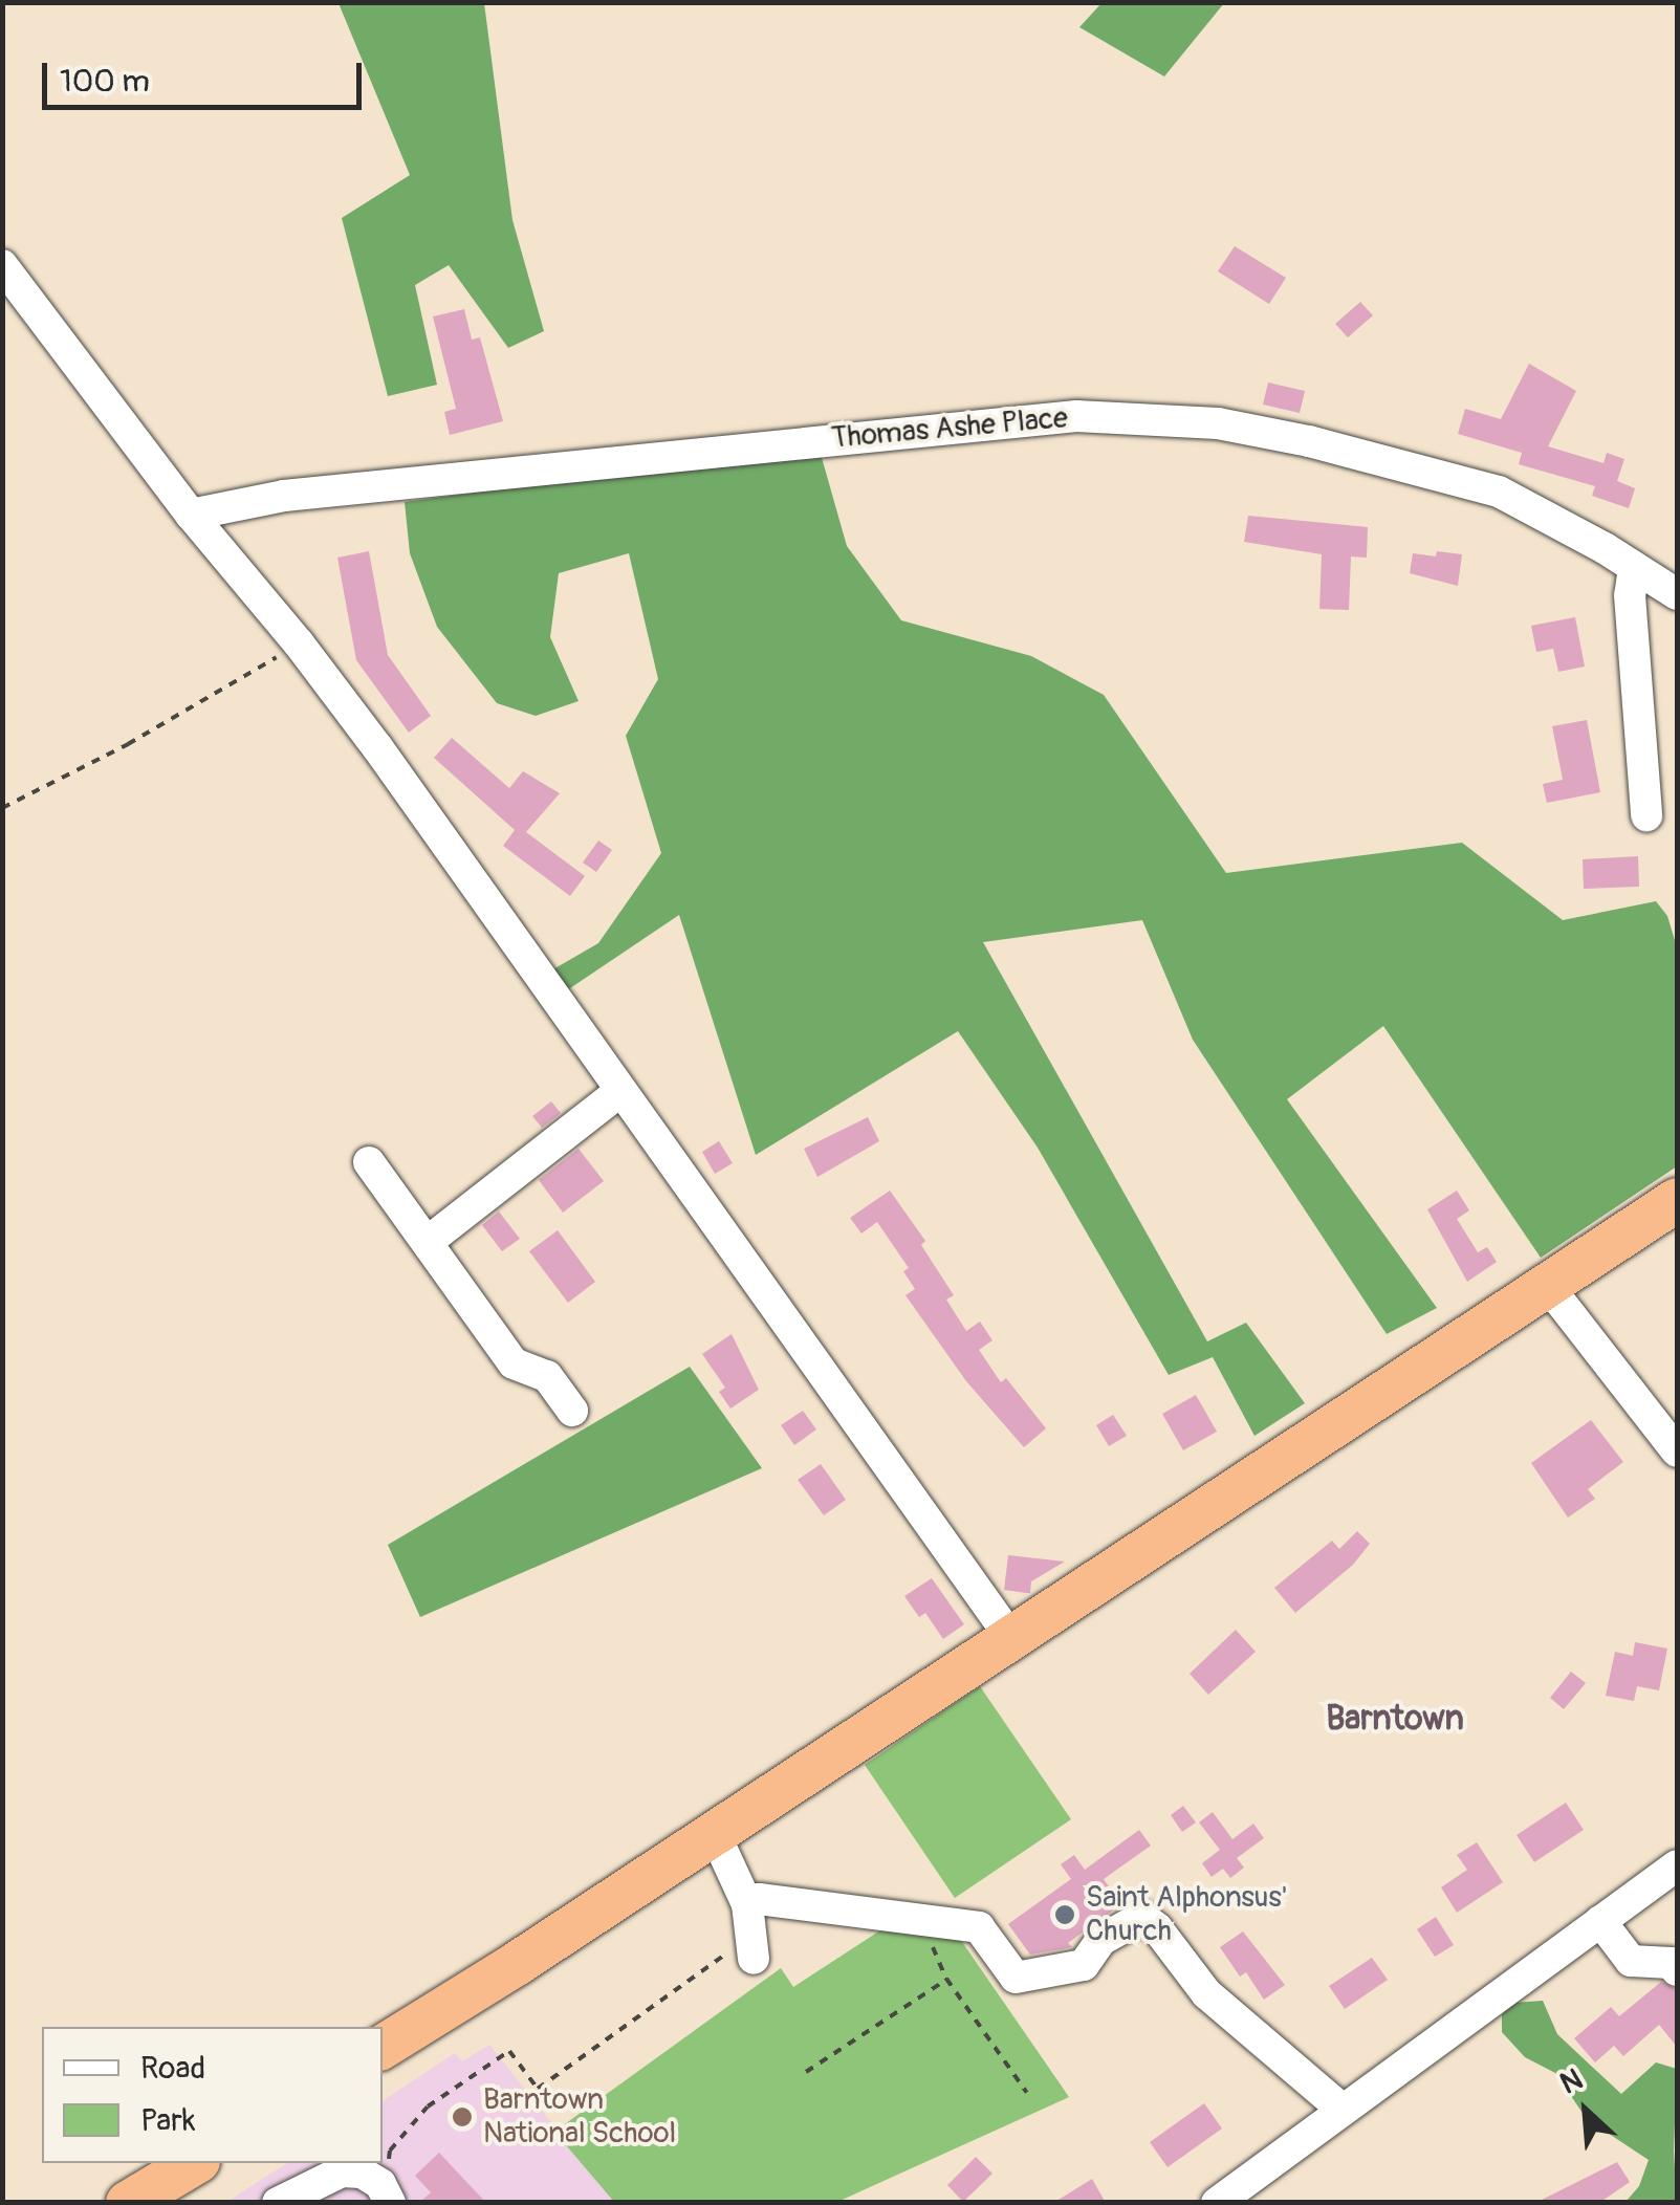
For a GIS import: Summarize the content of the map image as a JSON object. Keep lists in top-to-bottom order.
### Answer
{
  "streets": {
    "street": ["Thomas Ashe Place"]
  },
  "districts": ["Barntown"],
  "places": ["Saint Alphonsus' Church", "Barntown National School"],
  "legend": ["Road", "Park"],
  "scale_bar": "100 m",
  "north": "top left"
}
